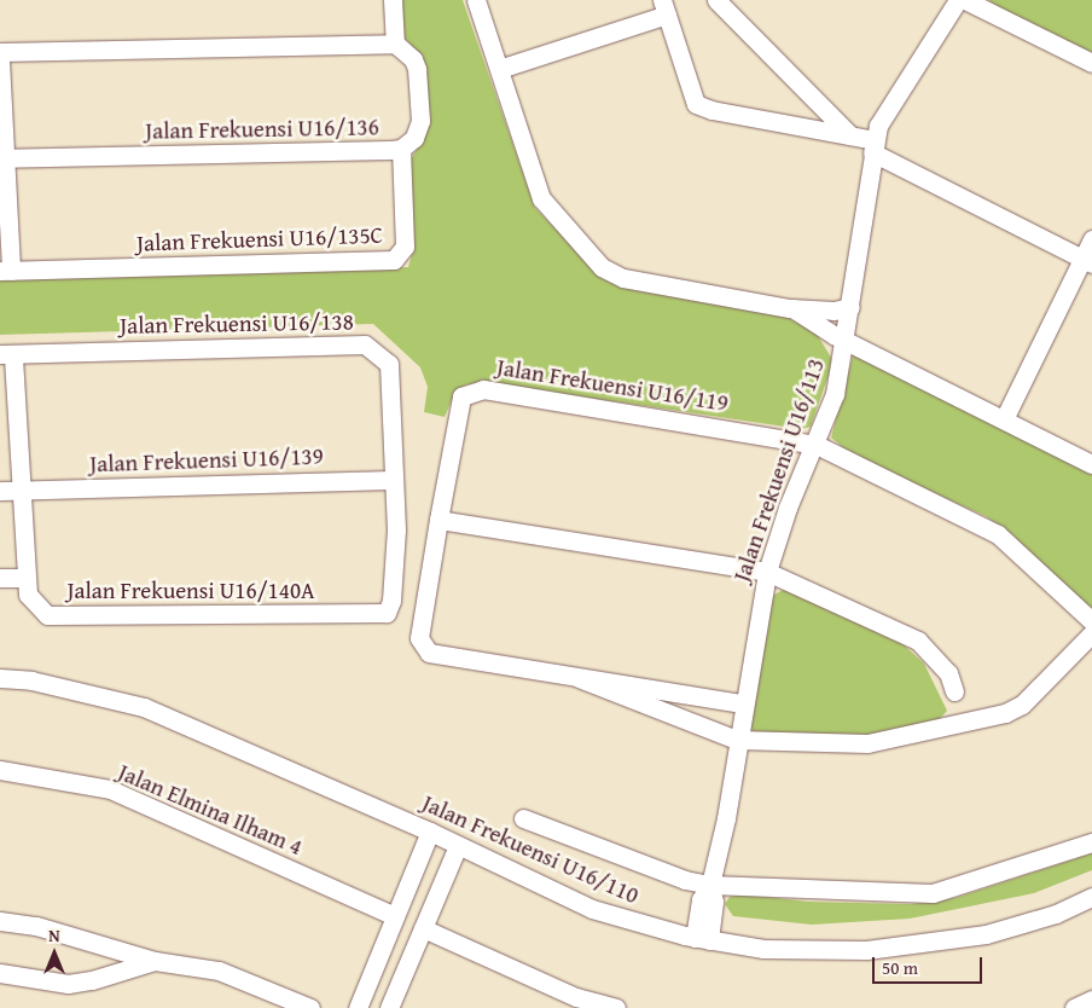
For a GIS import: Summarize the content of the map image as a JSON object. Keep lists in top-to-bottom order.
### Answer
{
  "streets": {
    "street": [
      "Jalan Frekuensi U16/136",
      "Jalan Frekuensi U16/135C",
      "Jalan Frekuensi U16/138",
      "Jalan Frekuensi U16/119",
      "Jalan Frekuensi U16/139",
      "Jalan Frekuensi U16/113",
      "Jalan Frekuensi U16/140A",
      "Jalan Elmina Ilham 4",
      "Jalan Frekuensi U16/110"
    ]
  },
  "crossings": [
    ["Jalan Frekuensi U16/136", "Jalan Frekuensi U16/135C"],
    ["Jalan Frekuensi U16/138", "Jalan Frekuensi U16/139"],
    ["Jalan Frekuensi U16/138", "Jalan Frekuensi U16/140A"],
    ["Jalan Frekuensi U16/119", "Jalan Frekuensi U16/113"],
    ["Jalan Frekuensi U16/139", "Jalan Frekuensi U16/140A"],
    ["Jalan Frekuensi U16/113", "Jalan Frekuensi U16/110"]
  ],
  "scale_bar": "50 m",
  "north": "top"
}
